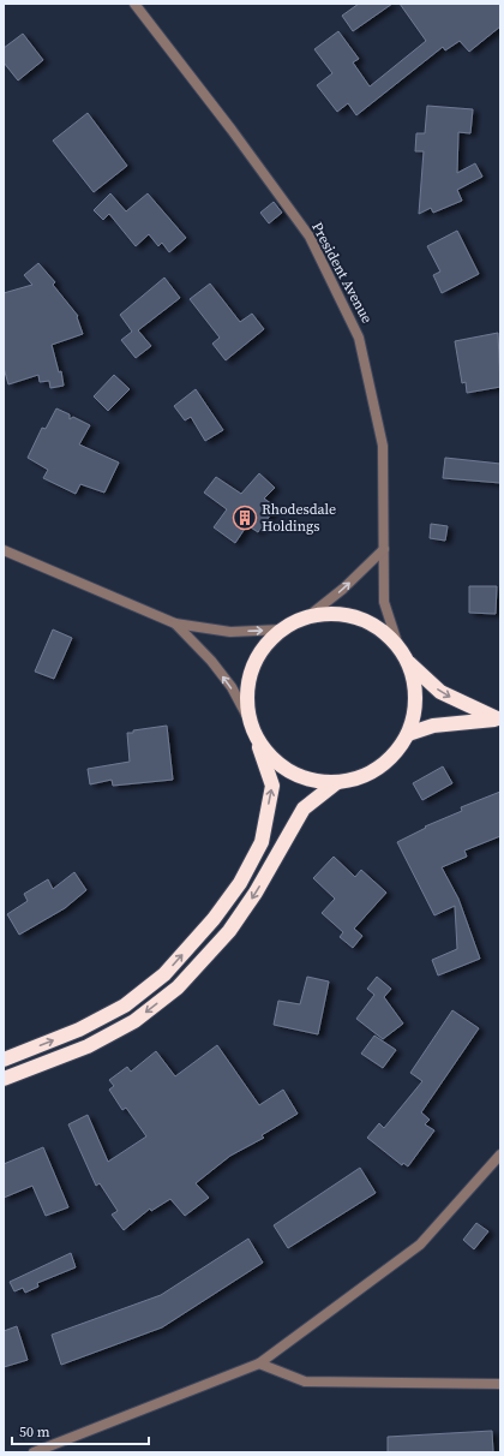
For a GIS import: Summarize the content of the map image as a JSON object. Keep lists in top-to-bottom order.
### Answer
{
  "streets": {
    "street": ["President Avenue"]
  },
  "places": {
    "building": ["Rhodesdale Holdings"]
  },
  "scale_bar": "50 m"
}
